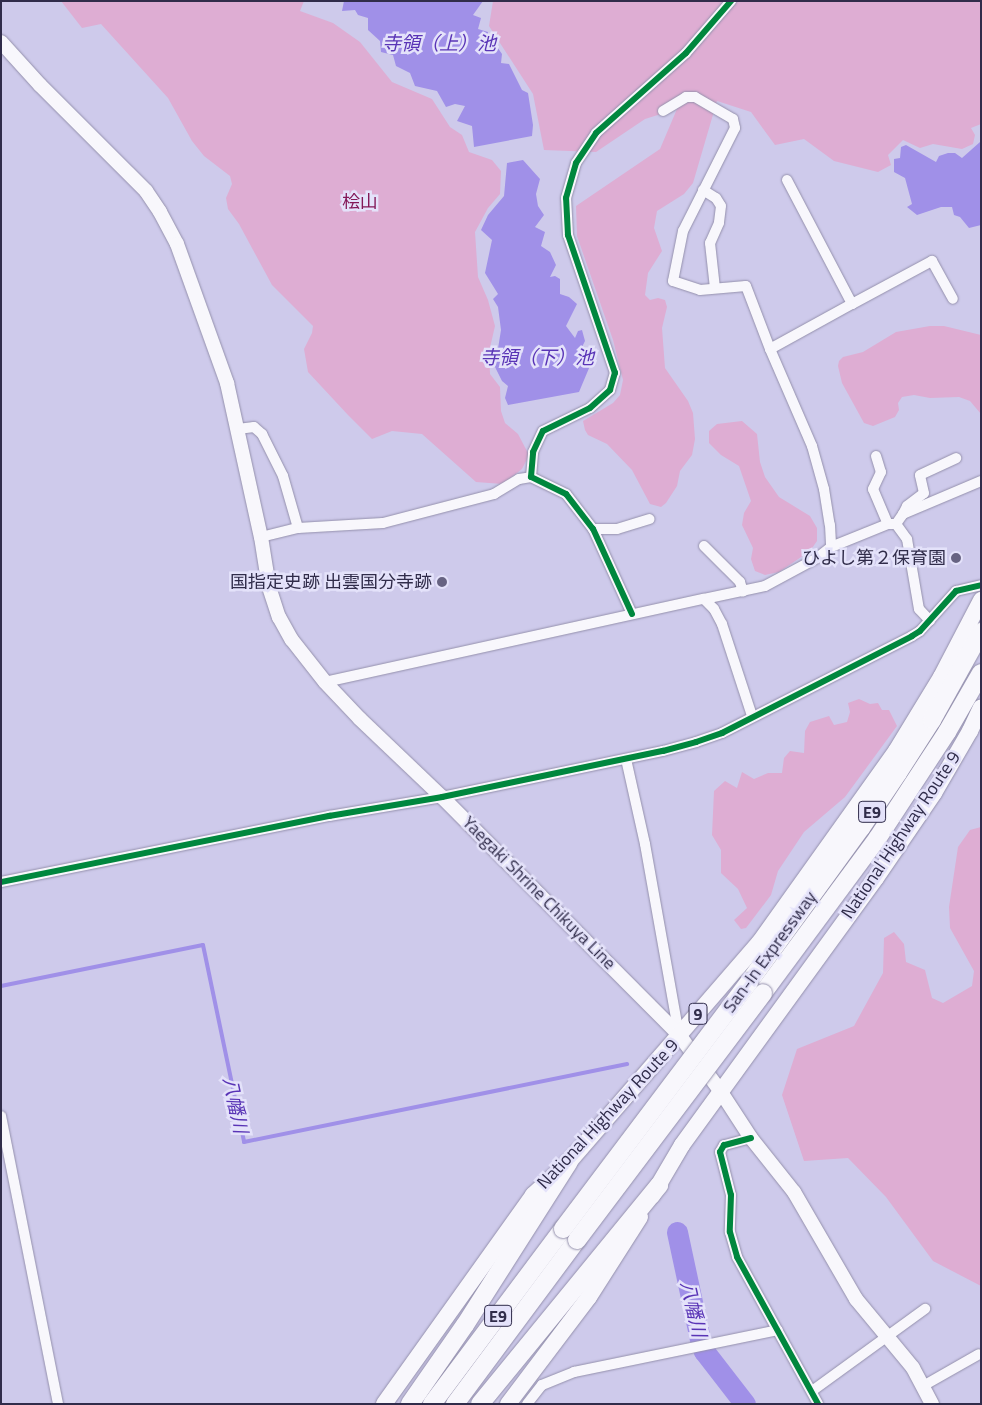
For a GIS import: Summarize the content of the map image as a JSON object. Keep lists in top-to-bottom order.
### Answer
{
  "streets": {
    "highway": [
      "E9",
      "National Highway Route 9",
      "San-In Expressway",
      "9"
    ],
    "main road": ["Yaegaki Shrine Chikuya Line"]
  },
  "crossings": [
    ["National Highway Route 9", "Yaegaki Shrine Chikuya Line"]
  ],
  "water": ["寺領（上）池", "寺領（下）池", "八幡川"],
  "parks": ["桧山"],
  "places": ["ひよし第２保育園", "国指定史跡 出雲国分寺跡"]
}
